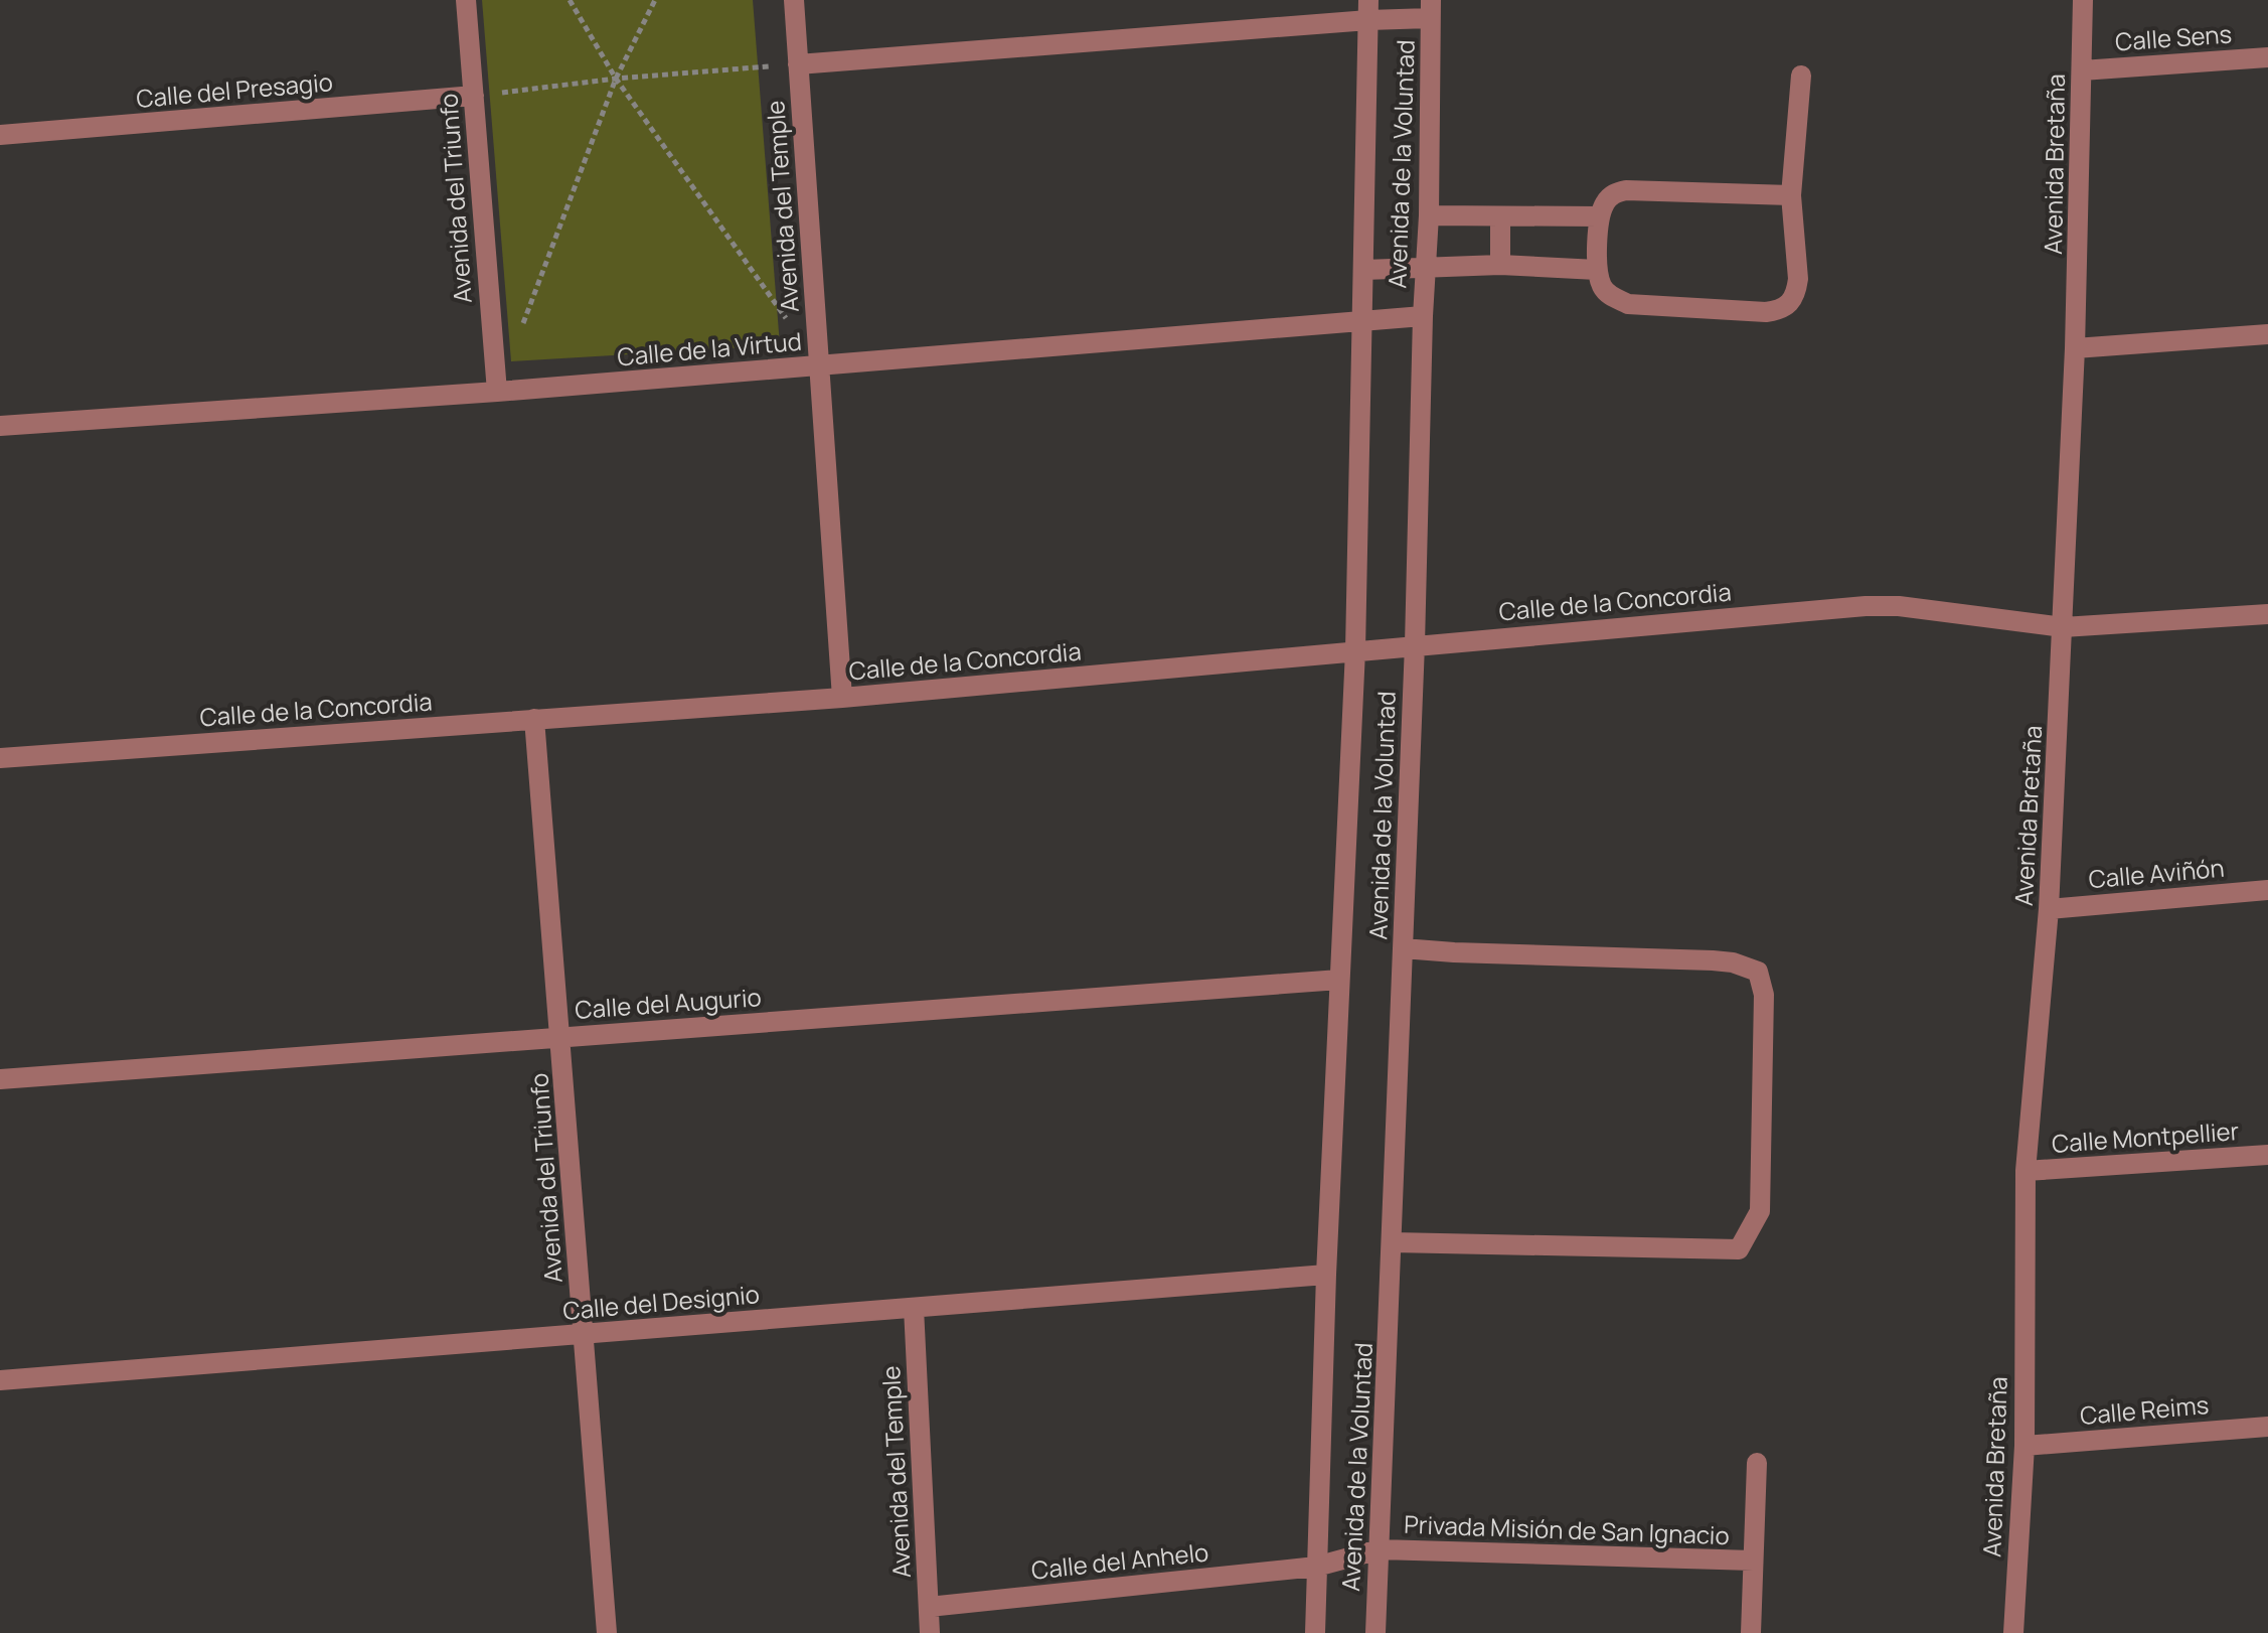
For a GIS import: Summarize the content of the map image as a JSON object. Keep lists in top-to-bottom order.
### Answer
{
  "streets": {
    "street": [
      "Calle Sens",
      "Calle del Presagio",
      "Avenida de la Voluntad",
      "Avenida Bretaña",
      "Avenida del Triunfo",
      "Avenida del Temple",
      "Calle de la Virtud",
      "Calle de la Concordia",
      "Calle Aviñón",
      "Calle del Augurio",
      "Calle Montpellier",
      "Calle del Designio",
      "Calle Reims",
      "Privada Misión de San Ignacio",
      "Calle del Anhelo"
    ]
  },
  "crossings": [
    ["Calle Sens", "Avenida Bretaña"],
    ["Calle del Presagio", "Avenida del Triunfo"],
    ["Avenida de la Voluntad", "Calle de la Virtud"],
    ["Avenida de la Voluntad", "Calle de la Concordia"],
    ["Avenida de la Voluntad", "Calle del Augurio"],
    ["Avenida de la Voluntad", "Calle del Designio"],
    ["Avenida de la Voluntad", "Privada Misión de San Ignacio"],
    ["Avenida de la Voluntad", "Calle del Anhelo"],
    ["Avenida Bretaña", "Calle de la Concordia"],
    ["Avenida Bretaña", "Calle Aviñón"],
    ["Avenida Bretaña", "Calle Montpellier"],
    ["Avenida Bretaña", "Calle Reims"],
    ["Avenida del Triunfo", "Calle de la Virtud"],
    ["Avenida del Triunfo", "Calle de la Concordia"],
    ["Avenida del Triunfo", "Calle del Augurio"],
    ["Avenida del Triunfo", "Calle del Designio"],
    ["Avenida del Temple", "Calle de la Virtud"],
    ["Avenida del Temple", "Calle de la Concordia"],
    ["Avenida del Temple", "Calle del Designio"],
    ["Avenida del Temple", "Calle del Anhelo"],
    ["Privada Misión de San Ignacio", "Calle del Anhelo"]
  ]
}
